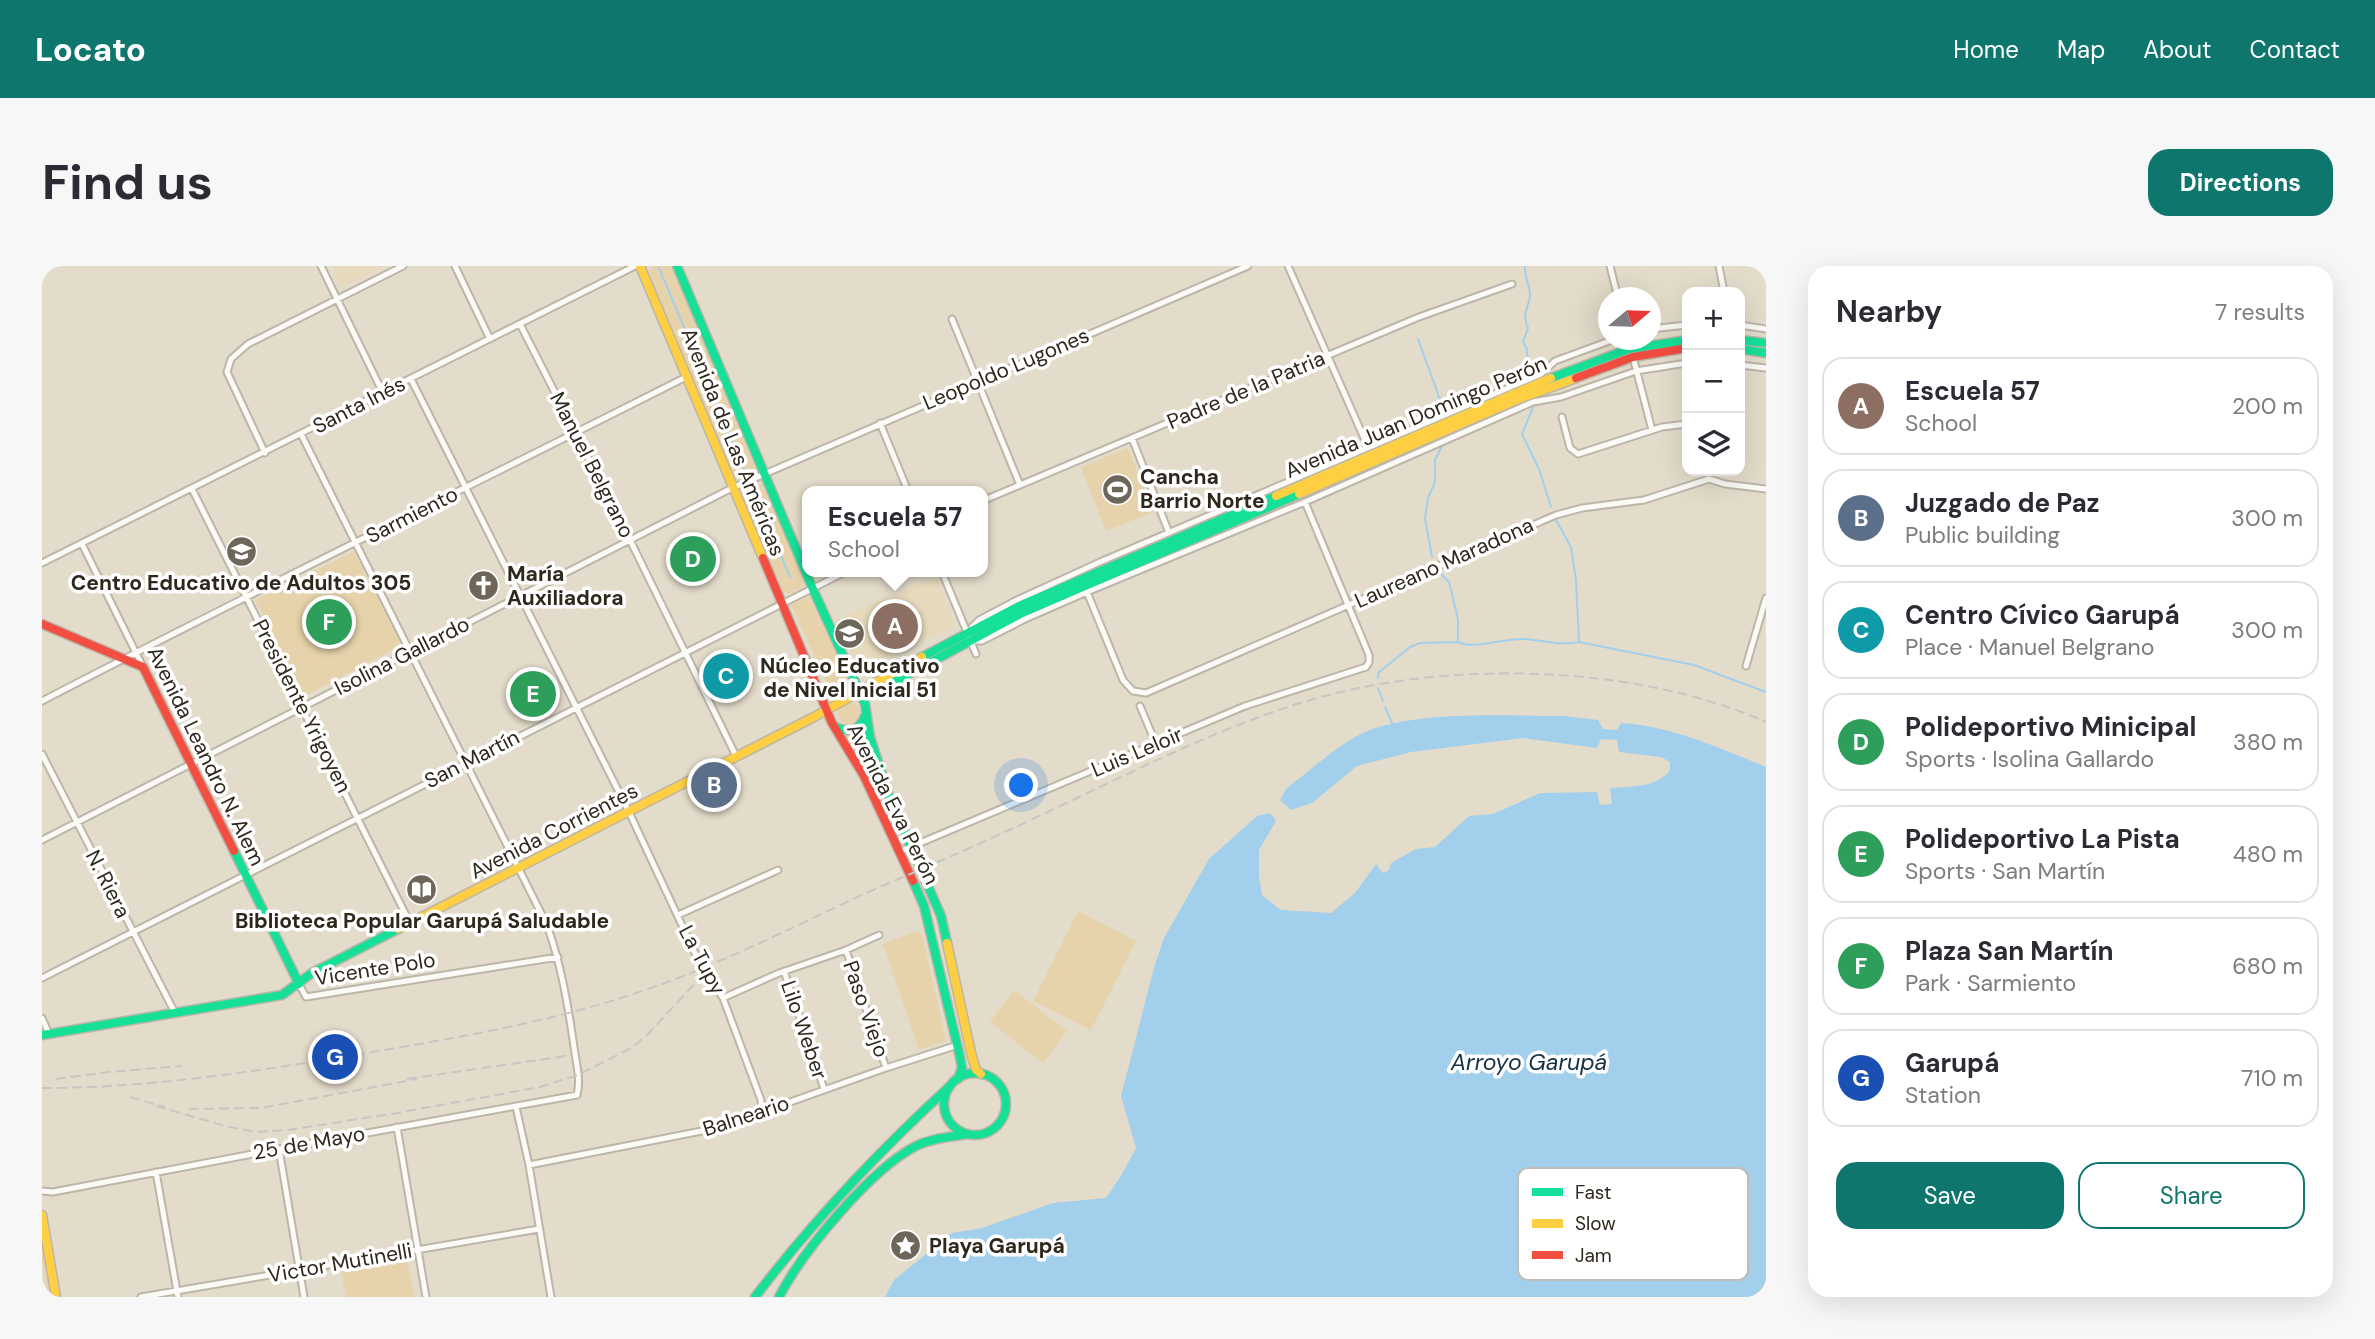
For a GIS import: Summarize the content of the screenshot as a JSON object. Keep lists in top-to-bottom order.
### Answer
{
  "streets": {
    "main road": [
      "Avenida Juan Domingo Perón",
      "Avenida de Las Américas",
      "Avenida Leandro N. Alem",
      "Avenida Eva Perón",
      "Avenida Corrientes",
      "Vicente Polo"
    ],
    "street": [
      "Leopoldo Lugones",
      "Padre de la Patria",
      "Santa Inés",
      "Manuel Belgrano",
      "Sarmiento",
      "Laureano Maradona",
      "Isolina Gallardo",
      "Presidente Yrigoyen",
      "Luis Leloir",
      "San Martín",
      "N. Riera",
      "La Tupy",
      "Paso Viejo",
      "Lilo Weber",
      "Balneario",
      "25 de Mayo",
      "Victor Mutinelli"
    ]
  },
  "crossings": [
    ["Leopoldo Lugones", "Avenida de Las Américas"],
    ["Leopoldo Lugones", "Isolina Gallardo"],
    ["Santa Inés", "Avenida de Las Américas"],
    ["Santa Inés", "Manuel Belgrano"],
    ["Santa Inés", "Presidente Yrigoyen"],
    ["Santa Inés", "Avenida Leandro N. Alem"],
    ["Santa Inés", "La Tupy"],
    ["Avenida Juan Domingo Perón", "Avenida de Las Américas"],
    ["Avenida Juan Domingo Perón", "Avenida Eva Perón"],
    ["Avenida Juan Domingo Perón", "Avenida Corrientes"],
    ["Avenida de Las Américas", "Sarmiento"],
    ["Avenida de Las Américas", "Isolina Gallardo"],
    ["Avenida de Las Américas", "San Martín"],
    ["Avenida de Las Américas", "Avenida Eva Perón"],
    ["Avenida de Las Américas", "Avenida Corrientes"],
    ["Manuel Belgrano", "Sarmiento"],
    ["Manuel Belgrano", "Isolina Gallardo"],
    ["Manuel Belgrano", "San Martín"],
    ["Manuel Belgrano", "Avenida Corrientes"],
    ["Sarmiento", "Presidente Yrigoyen"],
    ["Sarmiento", "Avenida Leandro N. Alem"],
    ["Sarmiento", "La Tupy"],
    ["Laureano Maradona", "Luis Leloir"],
    ["Isolina Gallardo", "Presidente Yrigoyen"],
    ["Isolina Gallardo", "Avenida Leandro N. Alem"],
    ["Isolina Gallardo", "N. Riera"],
    ["Isolina Gallardo", "La Tupy"],
    ["Presidente Yrigoyen", "San Martín"],
    ["Presidente Yrigoyen", "Avenida Corrientes"],
    ["Luis Leloir", "Avenida Eva Perón"],
    ["Avenida Leandro N. Alem", "San Martín"],
    ["Avenida Leandro N. Alem", "Avenida Corrientes"],
    ["Avenida Leandro N. Alem", "Vicente Polo"],
    ["San Martín", "N. Riera"],
    ["San Martín", "La Tupy"],
    ["Avenida Eva Perón", "Avenida Corrientes"],
    ["Avenida Eva Perón", "Balneario"],
    ["Avenida Corrientes", "La Tupy"],
    ["Avenida Corrientes", "Vicente Polo"],
    ["N. Riera", "Vicente Polo"],
    ["La Tupy", "Balneario"],
    ["Vicente Polo", "25 de Mayo"],
    ["Paso Viejo", "Balneario"],
    ["Lilo Weber", "Balneario"]
  ],
  "water": ["Arroyo Garupá"],
  "places": {
    "sports": ["Cancha Barrio Norte"],
    "school or university": ["Centro Educativo de Adultos 305", "Núcleo Educativo de Nivel Inicial 51"],
    "church": ["María Auxiliadora"],
    "library": ["Biblioteca Popular Garupá Saludable"],
    "place": ["Playa Garupá"]
  },
  "legend": ["Fast", "Slow", "Jam"],
  "north": "right",
  "page": {
    "header": "Locato",
    "nav": [
      "Home",
      "Map",
      "About",
      "Contact"
    ],
    "buttons": [
      "Directions",
      ["Save", "Share"]
    ],
    "title": "Find us",
    "heading": ["Nearby", "7 results"],
    "map_buttons": ["+", "−"],
    "list": [
      {
        "mark": "A",
        "name": "Escuela 57",
        "note": "School",
        "value": "200 m"
      },
      {
        "mark": "B",
        "name": "Juzgado de Paz",
        "note": "Public building",
        "value": "300 m"
      },
      {
        "mark": "C",
        "name": "Centro Cívico Garupá",
        "note": "Place · Manuel Belgrano",
        "value": "300 m"
      },
      {
        "mark": "D",
        "name": "Polideportivo Minicipal",
        "note": "Sports · Isolina Gallardo",
        "value": "380 m"
      },
      {
        "mark": "E",
        "name": "Polideportivo La Pista",
        "note": "Sports · San Martín",
        "value": "480 m"
      },
      {
        "mark": "F",
        "name": "Plaza San Martín",
        "note": "Park · Sarmiento",
        "value": "680 m"
      },
      {
        "mark": "G",
        "name": "Garupá",
        "note": "Station",
        "value": "710 m"
      }
    ],
    "popup": ["Escuela 57", "School"],
    "pins": [
      "D",
      "F",
      "A",
      "C",
      "E",
      "B",
      "G"
    ]
  }
}
